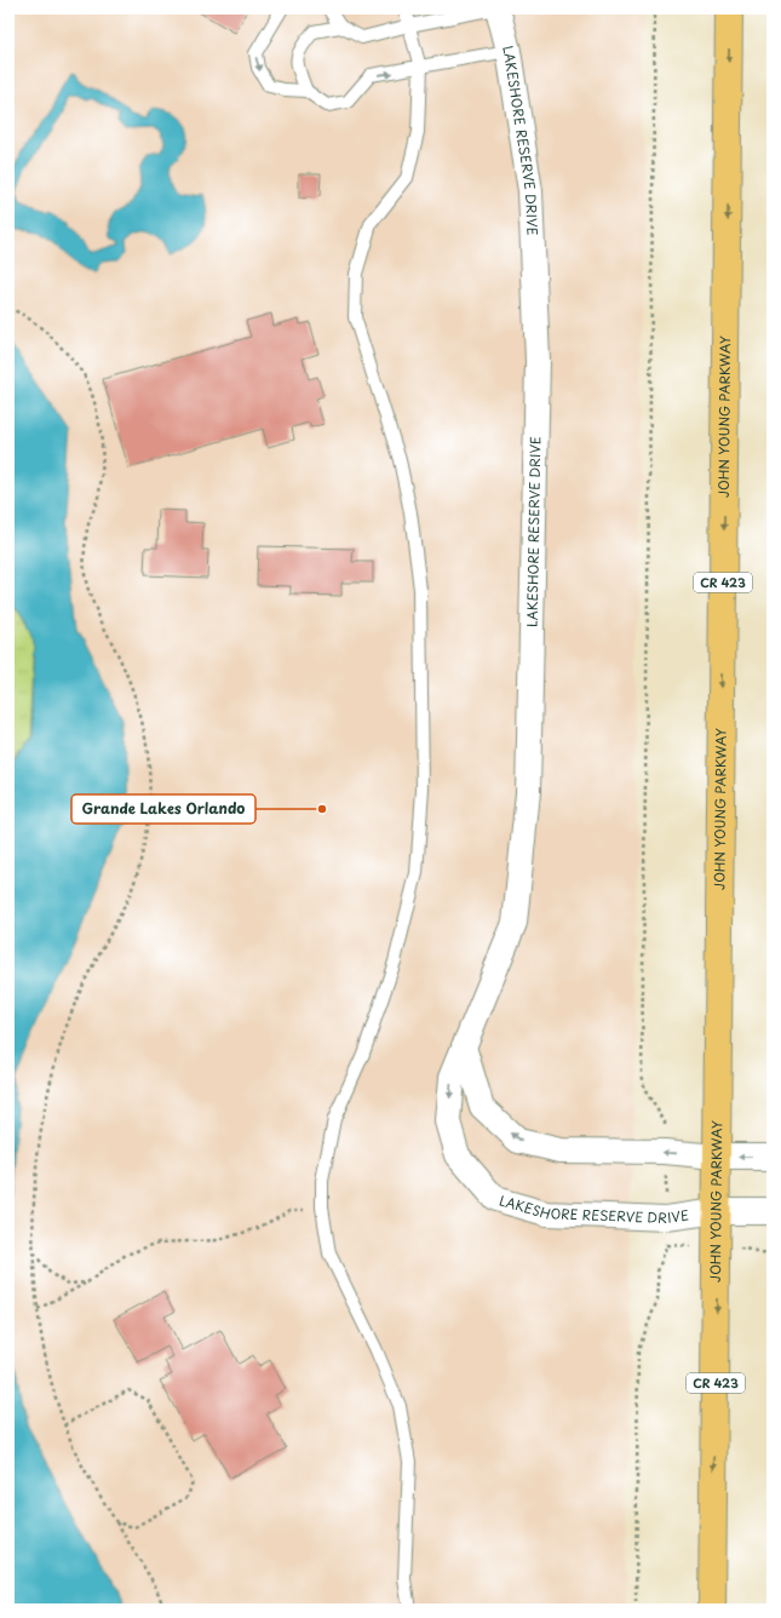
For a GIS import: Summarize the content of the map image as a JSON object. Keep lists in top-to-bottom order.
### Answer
{
  "streets": {
    "highway": ["JOHN YOUNG PARKWAY", "CR 423"],
    "street": ["LAKESHORE RESERVE DRIVE"]
  },
  "crossings": [
    ["LAKESHORE RESERVE DRIVE", "JOHN YOUNG PARKWAY"]
  ],
  "one_way": ["JOHN YOUNG PARKWAY"],
  "places": ["Grande Lakes Orlando"]
}
